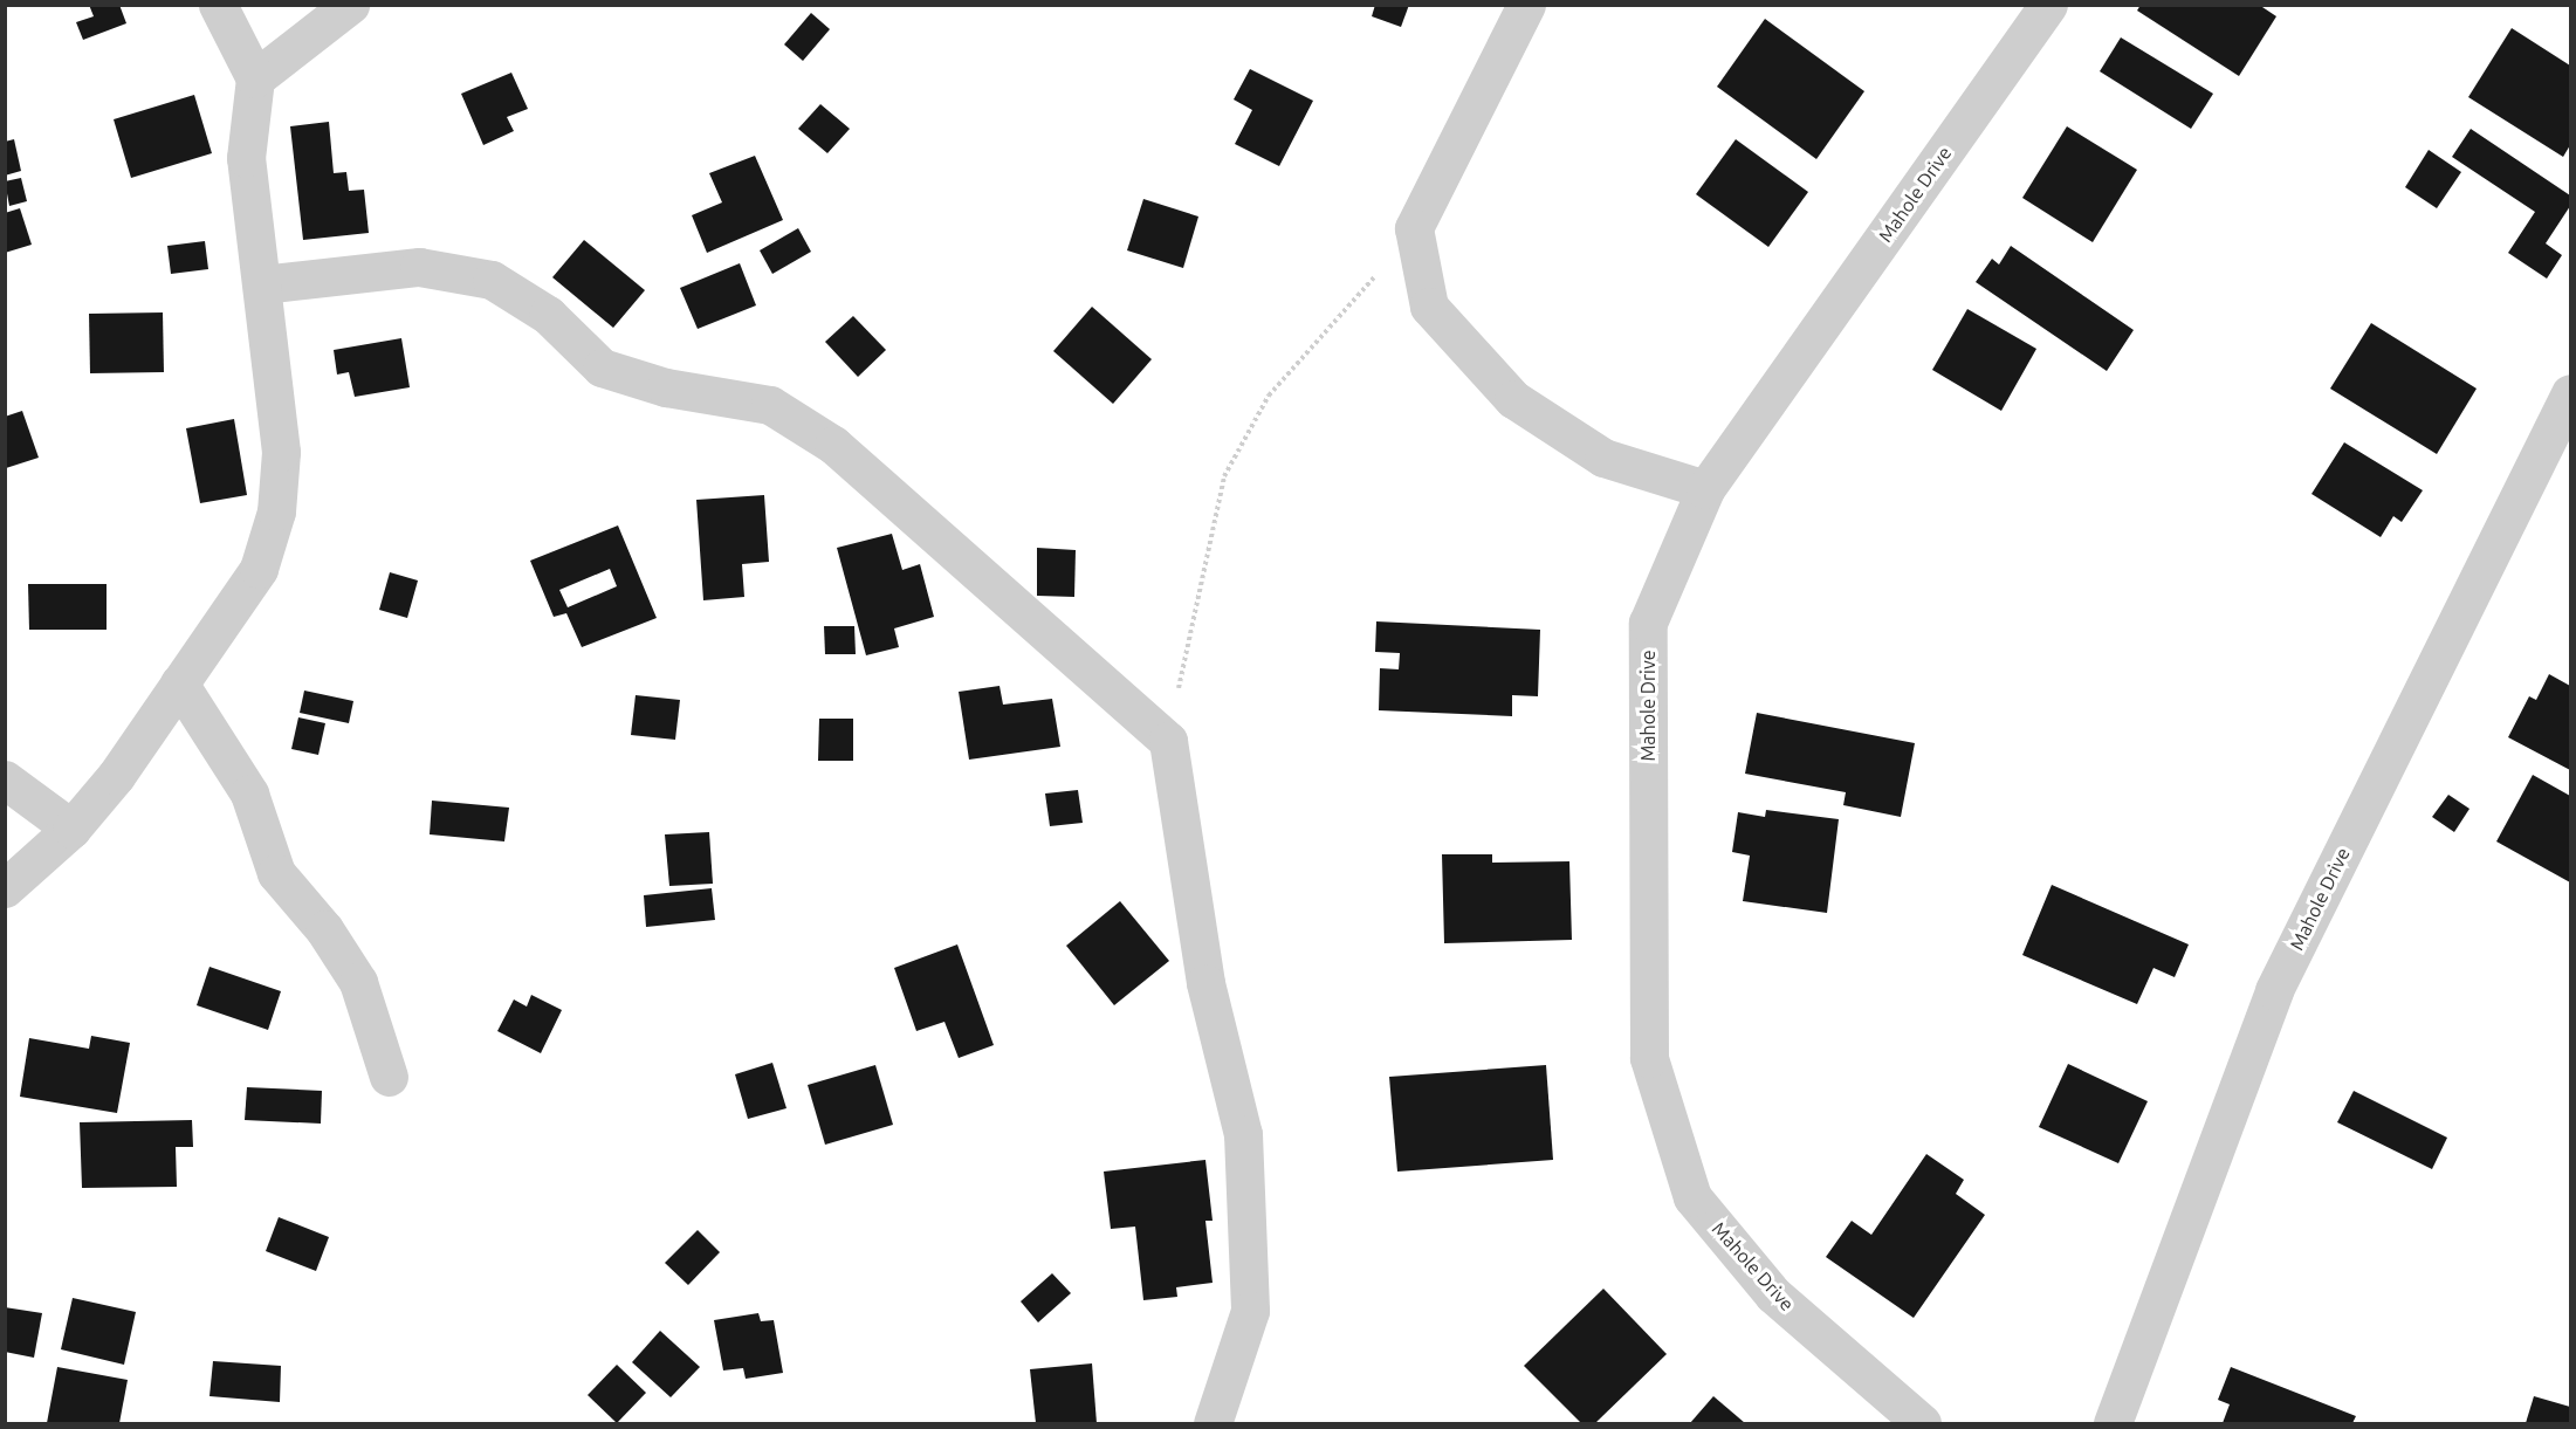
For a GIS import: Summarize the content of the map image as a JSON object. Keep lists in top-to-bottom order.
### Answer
{
  "streets": {
    "street": ["Mahole Drive"]
  }
}
